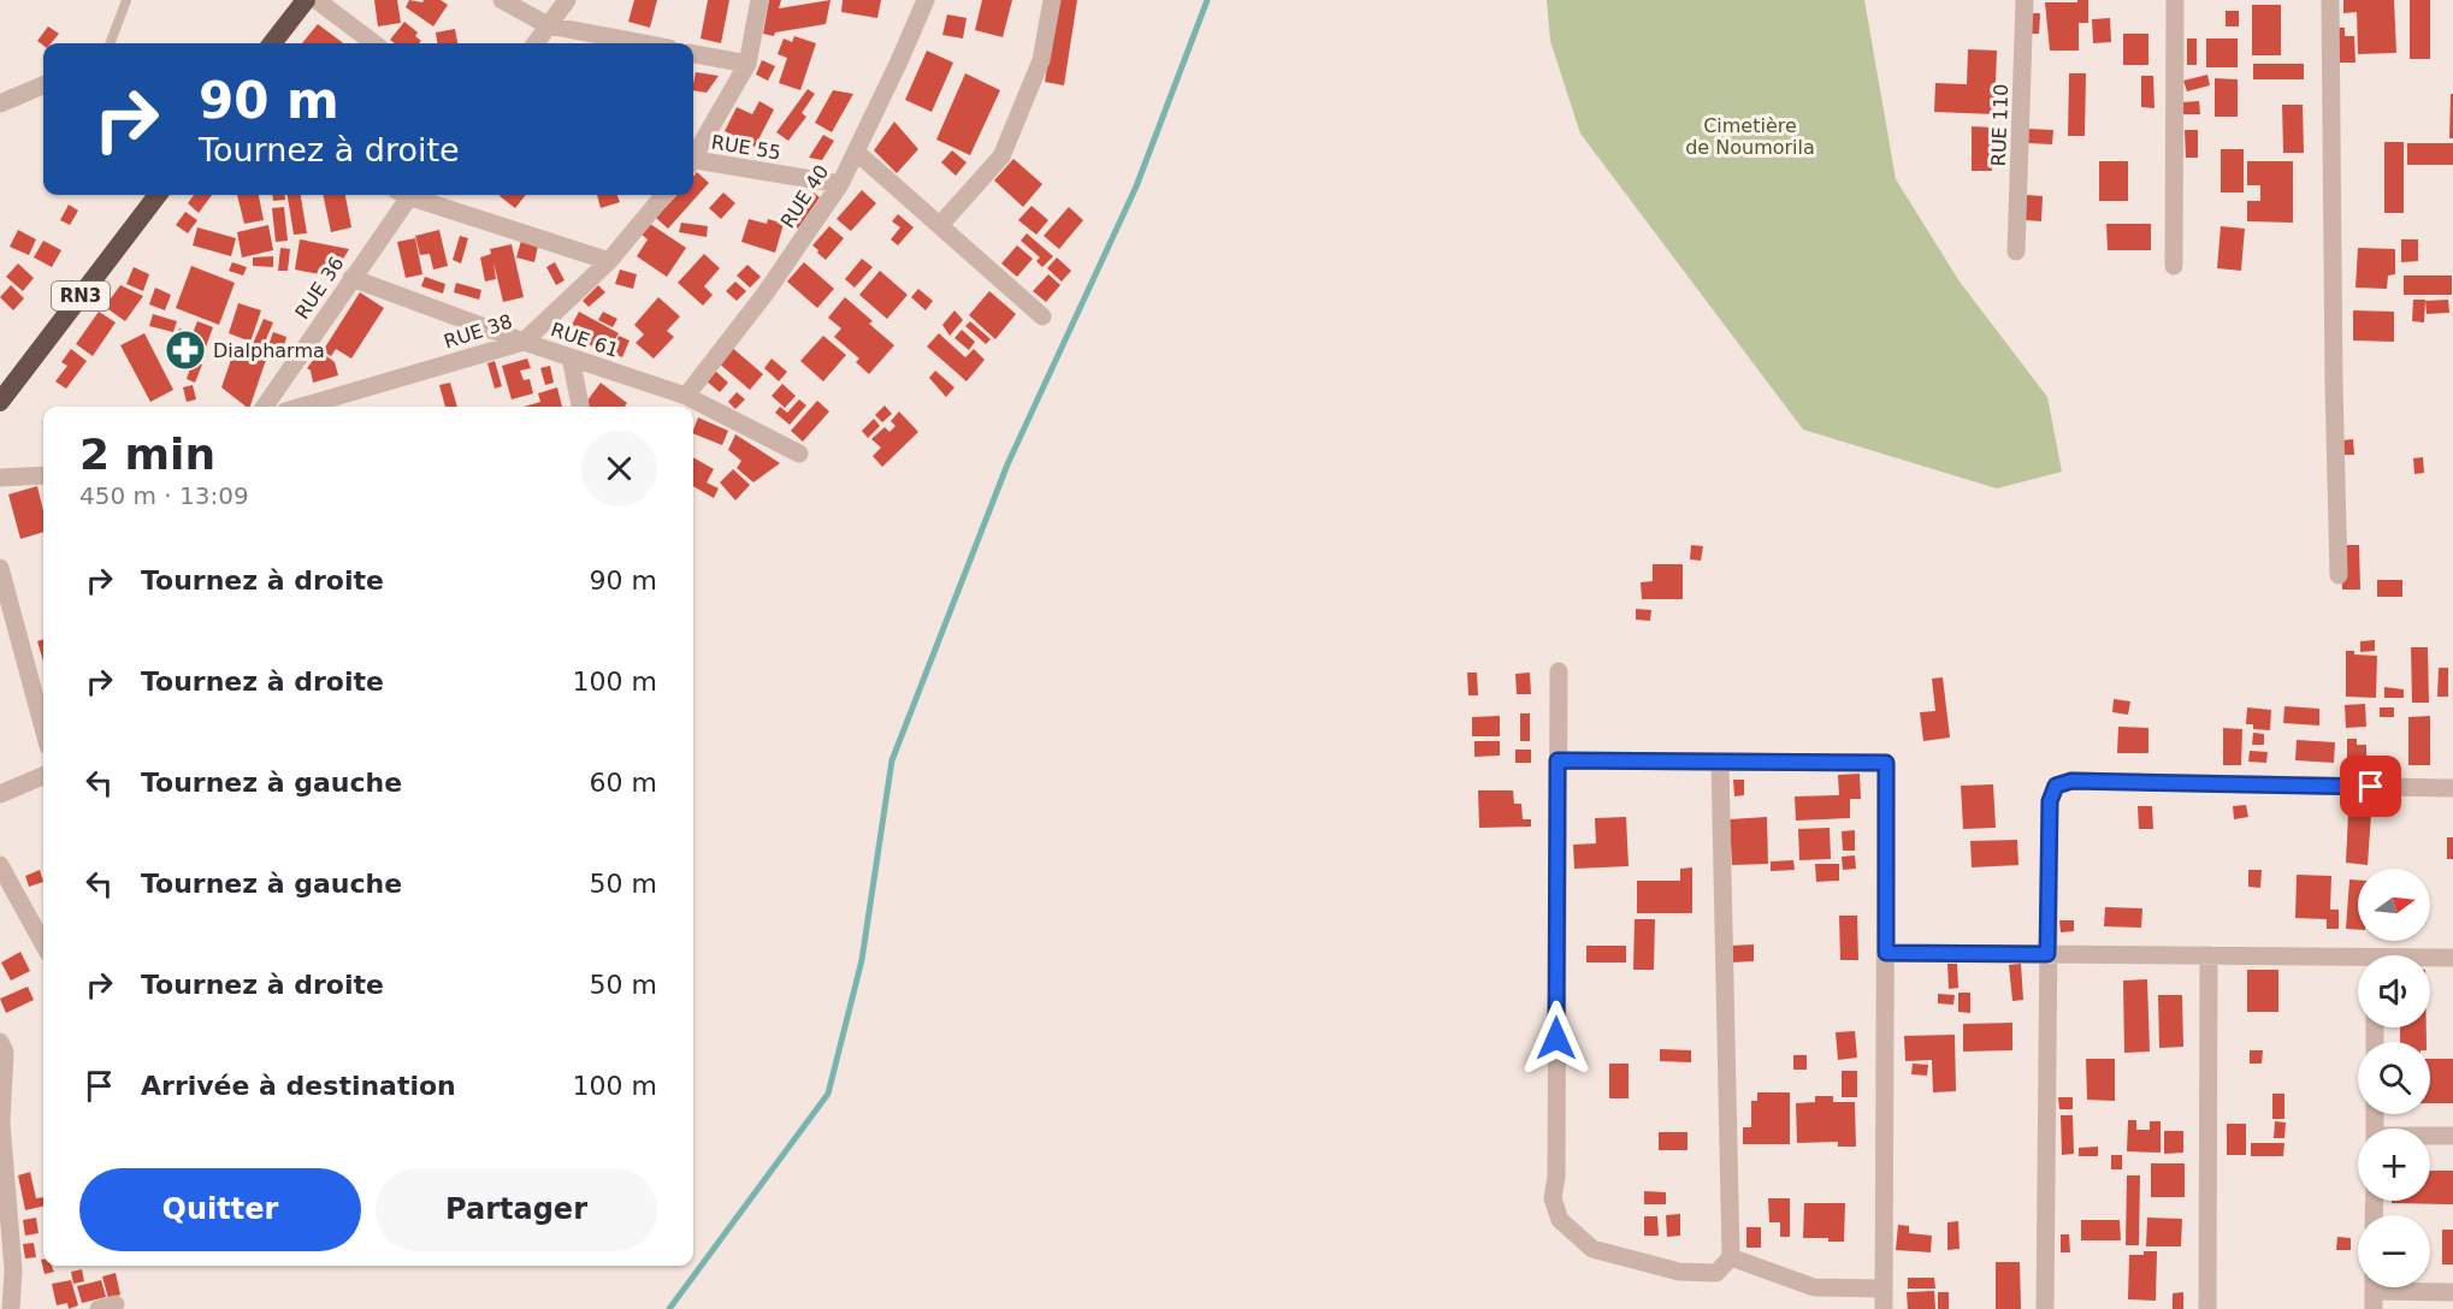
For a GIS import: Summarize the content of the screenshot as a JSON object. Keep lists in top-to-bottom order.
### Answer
{
  "streets": {
    "highway": ["RN3"],
    "street": [
      "RUE 110",
      "RUE 55",
      "RUE 40",
      "RUE 36",
      "RUE 38",
      "RUE 61"
    ]
  },
  "crossings": [
    ["RUE 55", "RUE 40"],
    ["RUE 40", "RUE 61"],
    ["RUE 36", "RUE 61"],
    ["RUE 38", "RUE 61"]
  ],
  "parks": ["Cimetière de Noumorila"],
  "places": {
    "pharmacy": ["Dialpharma"]
  },
  "north": "right",
  "page": {
    "turn": ["90 m", "Tournez à droite"],
    "heading": ["2 min", "450 m · 13:09"],
    "list": [
      {
        "name": "Tournez à droite",
        "value": "90 m"
      },
      {
        "name": "Tournez à droite",
        "value": "100 m"
      },
      {
        "name": "Tournez à gauche",
        "value": "60 m"
      },
      {
        "name": "Tournez à gauche",
        "value": "50 m"
      },
      {
        "name": "Tournez à droite",
        "value": "50 m"
      },
      {
        "name": "Arrivée à destination",
        "value": "100 m"
      }
    ],
    "map_buttons": ["+", "−"],
    "buttons": ["Quitter", "Partager"]
  }
}
